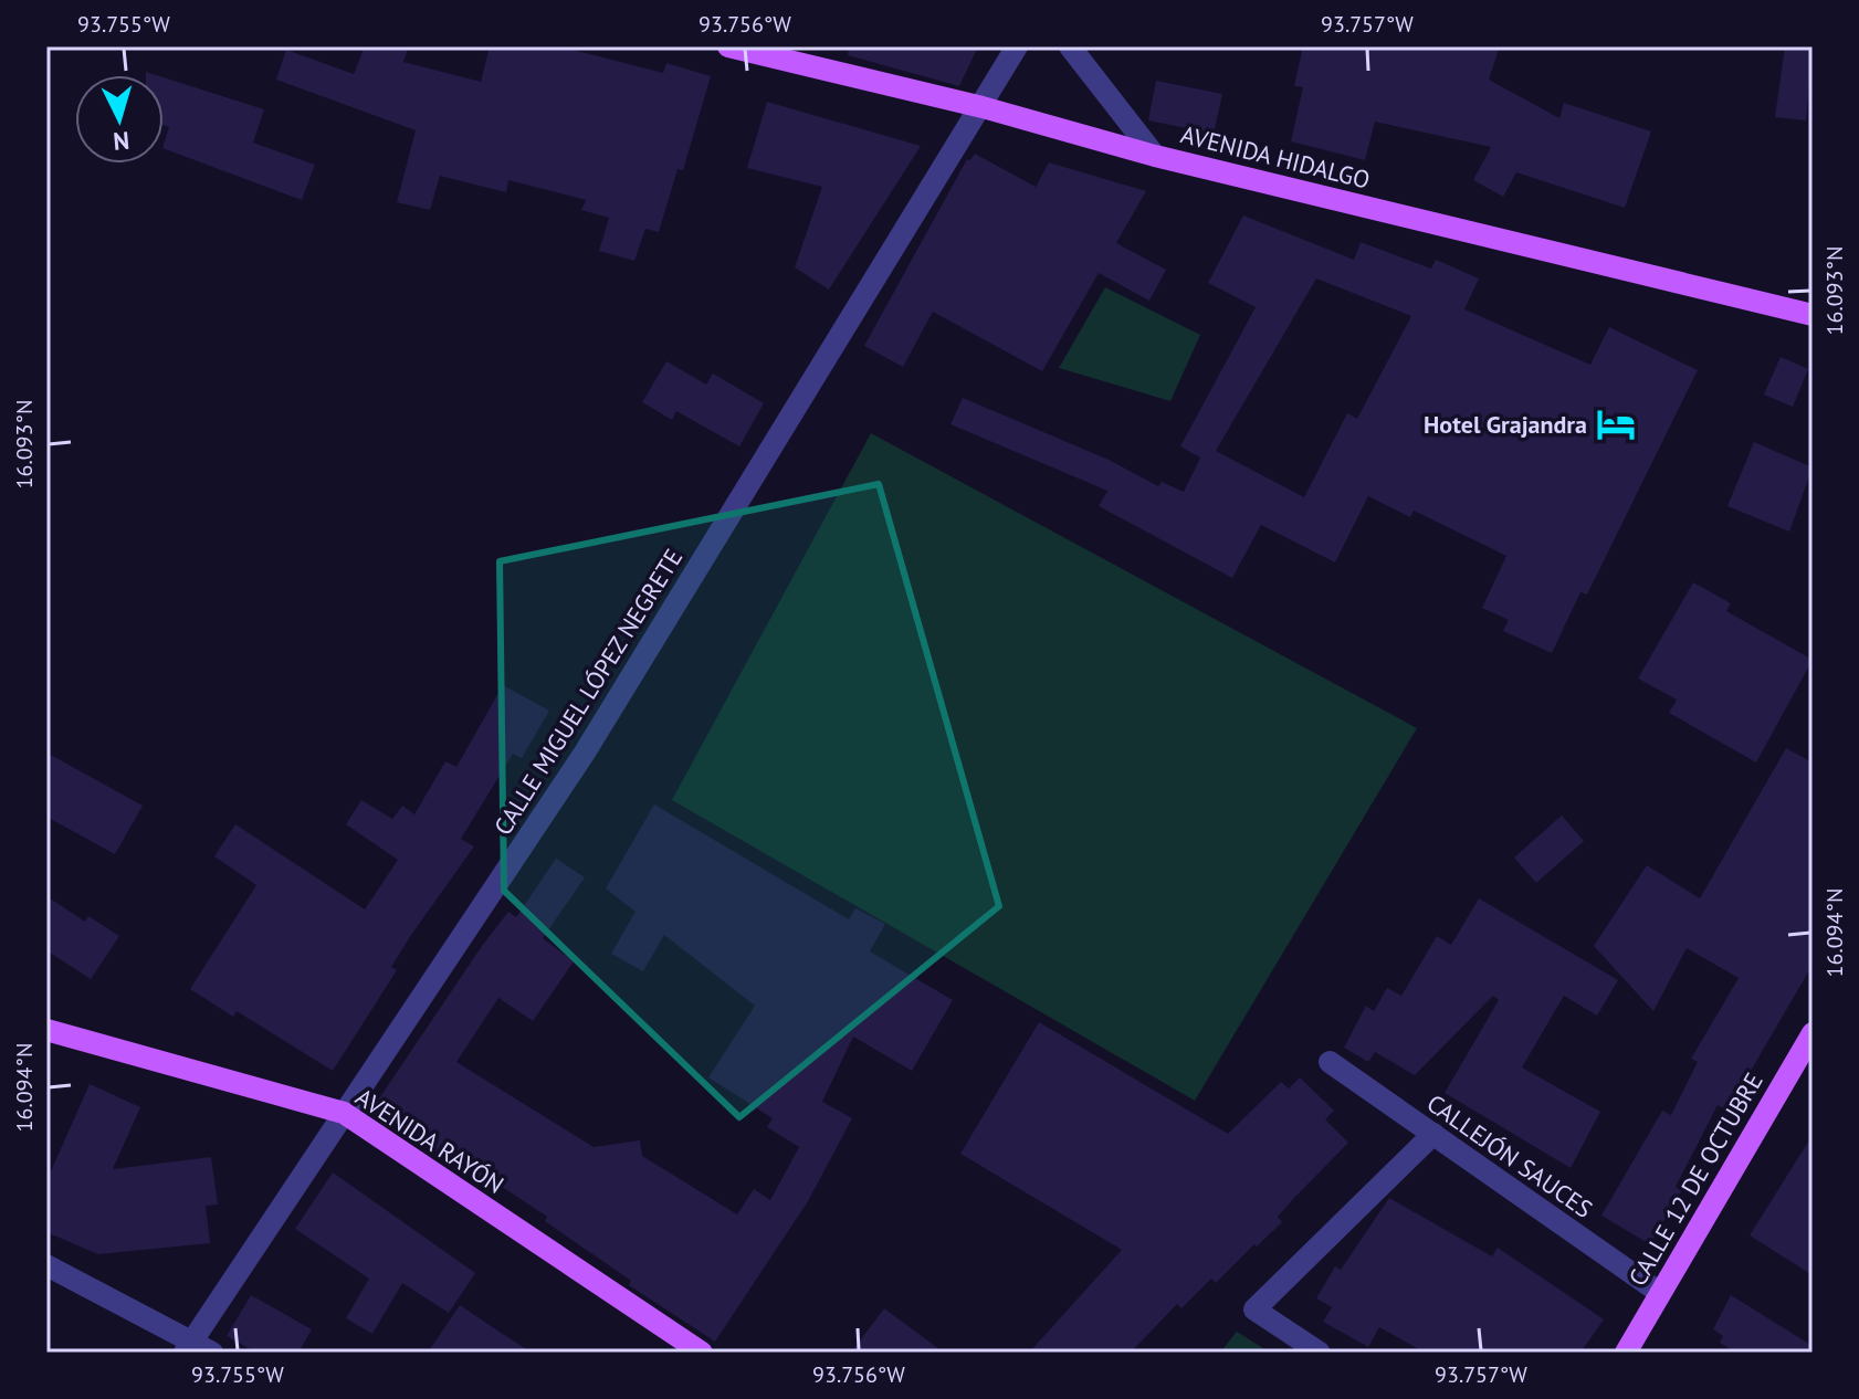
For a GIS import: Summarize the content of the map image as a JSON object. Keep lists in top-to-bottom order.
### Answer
{
  "streets": {
    "main road": ["AVENIDA HIDALGO", "AVENIDA RAYÓN", "CALLE 12 DE OCTUBRE"],
    "street": ["CALLE MIGUEL LÓPEZ NEGRETE", "CALLEJÓN SAUCES"]
  },
  "crossings": [
    ["AVENIDA HIDALGO", "CALLE MIGUEL LÓPEZ NEGRETE"],
    ["CALLE MIGUEL LÓPEZ NEGRETE", "AVENIDA RAYÓN"],
    ["CALLEJÓN SAUCES", "CALLE 12 DE OCTUBRE"]
  ],
  "places": {
    "hotel": ["Hotel Grajandra"]
  },
  "north": "bottom",
  "coordinates": [
    "93.755°W",
    "93.756°W",
    "93.757°W",
    "16.093°N",
    "16.094°N"
  ]
}
